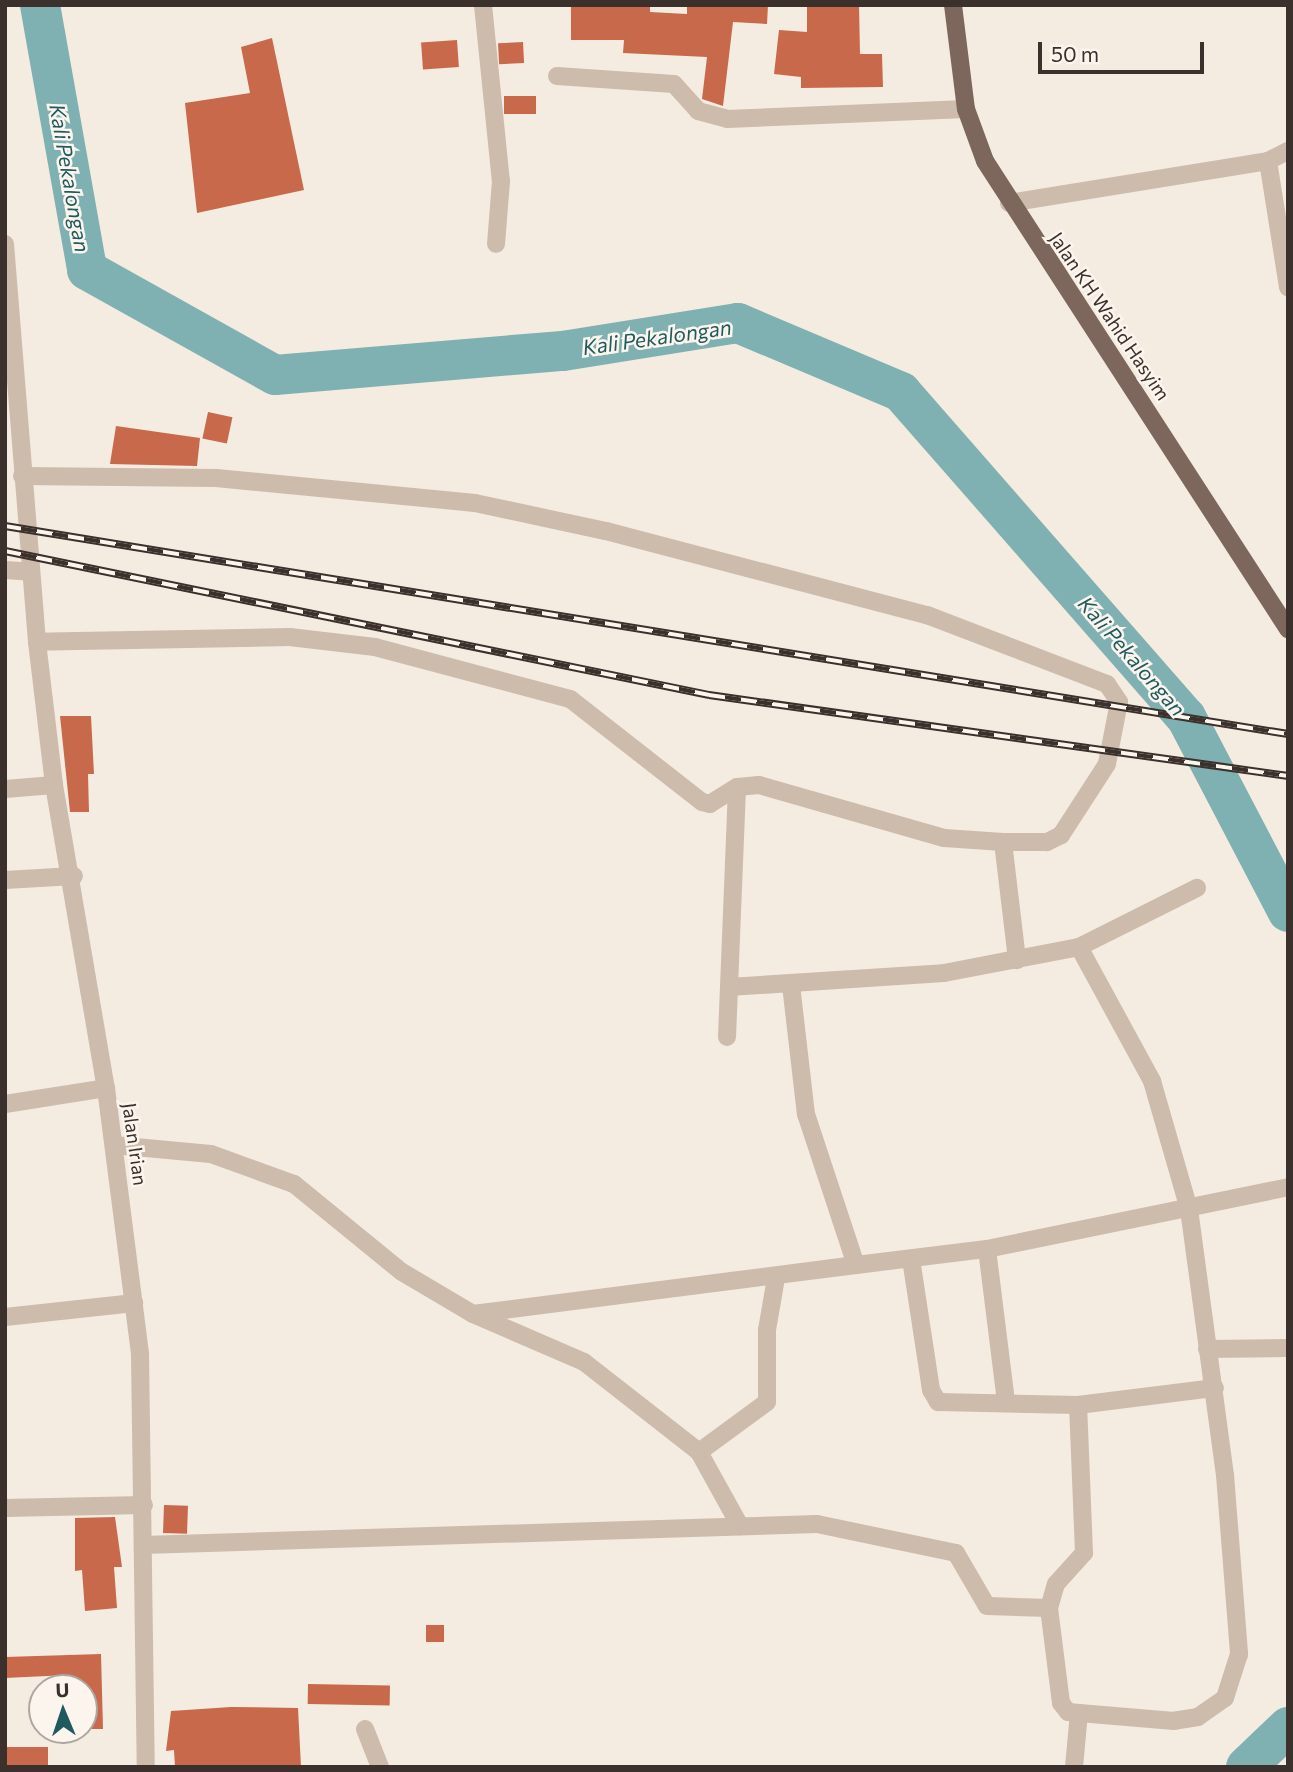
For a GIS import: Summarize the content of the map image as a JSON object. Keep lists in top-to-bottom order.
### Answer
{
  "streets": {
    "main road": ["Jalan KH Wahid Hasyim"],
    "street": ["Jalan Irian"]
  },
  "water": ["Kali Pekalongan"],
  "scale_bar": "50 m",
  "north": "top"
}
